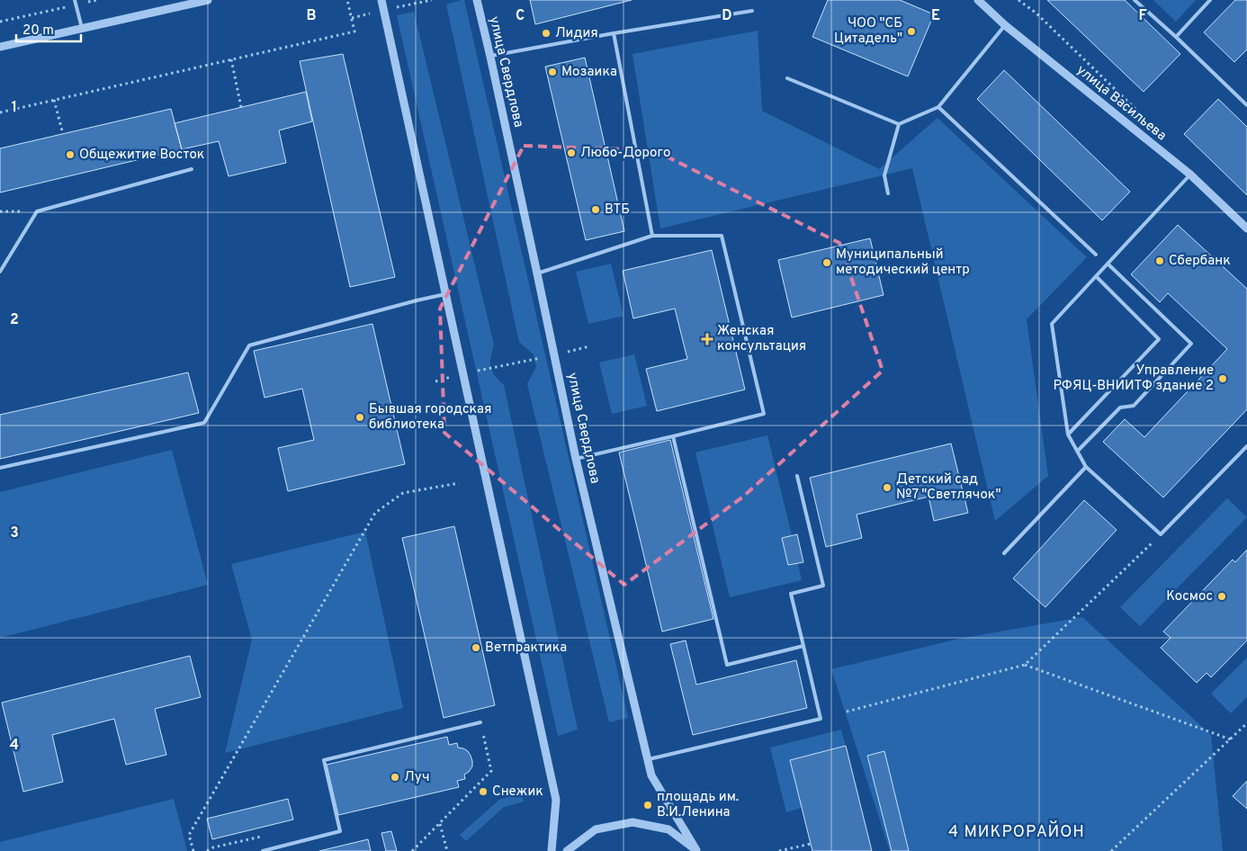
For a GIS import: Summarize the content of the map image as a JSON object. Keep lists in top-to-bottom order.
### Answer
{
  "streets": {
    "street": ["улица Свердлова", "улица Васильева"]
  },
  "districts": ["4 МИКРОРАЙОН"],
  "places": {
    "other": [
      "ЧОО \"СБ Цитадель\"",
      "Лидия",
      "Мозаика",
      "Любо-Дорого",
      "Общежитие Восток",
      "ВТБ",
      "Сбербанк",
      "Муниципальный методический центр",
      "Управление РФЯЦ-ВНИИТФ здание 2",
      "Бывшая городская библиотека",
      "Детский сад №7 \"Светлячок\"",
      "Космос",
      "Ветпрактика",
      "Луч",
      "Снежик",
      "площадь им. В.И.Ленина"
    ],
    "health": ["Женская консультация"]
  },
  "scale_bar": "20 m",
  "grid": {
    "columns": [
      "B",
      "C",
      "D",
      "E",
      "F"
    ],
    "rows": [
      "1",
      "2",
      "3",
      "4"
    ]
  }
}
